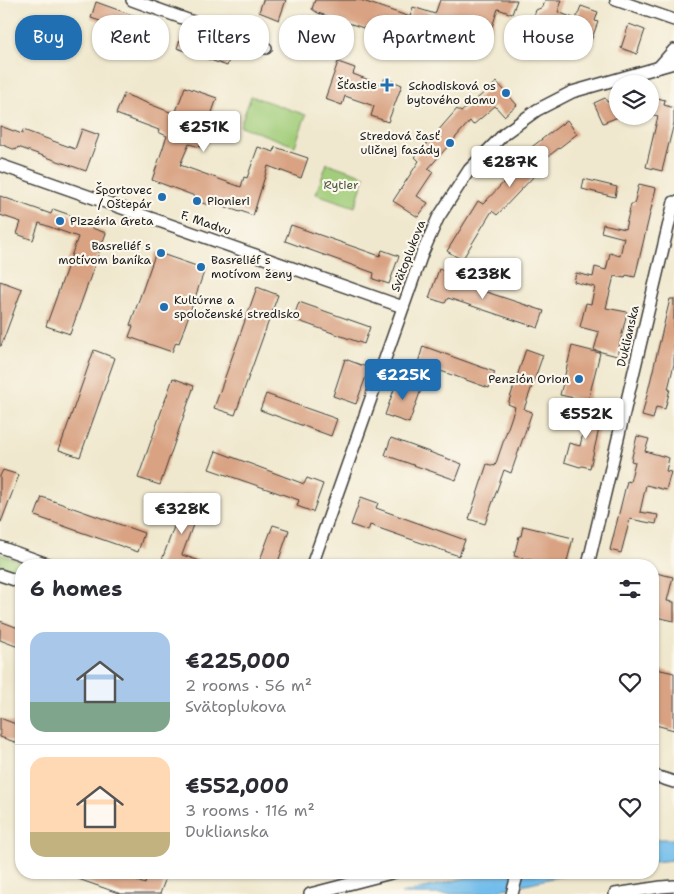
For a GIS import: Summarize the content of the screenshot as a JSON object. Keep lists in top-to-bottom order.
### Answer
{
  "streets": {
    "street": ["F. Madvu", "Svätoplukova", "Duklianska"]
  },
  "crossings": [
    ["F. Madvu", "Svätoplukova"]
  ],
  "parks": ["Rytier"],
  "places": {
    "health": ["Šťastie"],
    "other": [
      "Schodisková os bytového domu",
      "Stredová časť uličnej fasády",
      "Športovec / Oštepár",
      "Pionieri",
      "Pizzéria Greta",
      "Basreliéf s motívom baníka",
      "Basreliéf s motívom ženy",
      "Kultúrne a spoločenské stredisko",
      "Penzión Orion"
    ]
  },
  "page": {
    "chip": [
      "Buy",
      "Rent",
      "Filters",
      "New",
      "Apartment",
      "House"
    ],
    "price": [
      "€251K",
      "€287K",
      "€238K",
      "€225K",
      "€552K",
      "€328K"
    ],
    "heading": "6 homes",
    "list": [
      {
        "name": "€225,000",
        "note": "2 rooms · 56 m² · Svätoplukova"
      },
      {
        "name": "€552,000",
        "note": "3 rooms · 116 m² · Duklianska"
      }
    ]
  }
}
